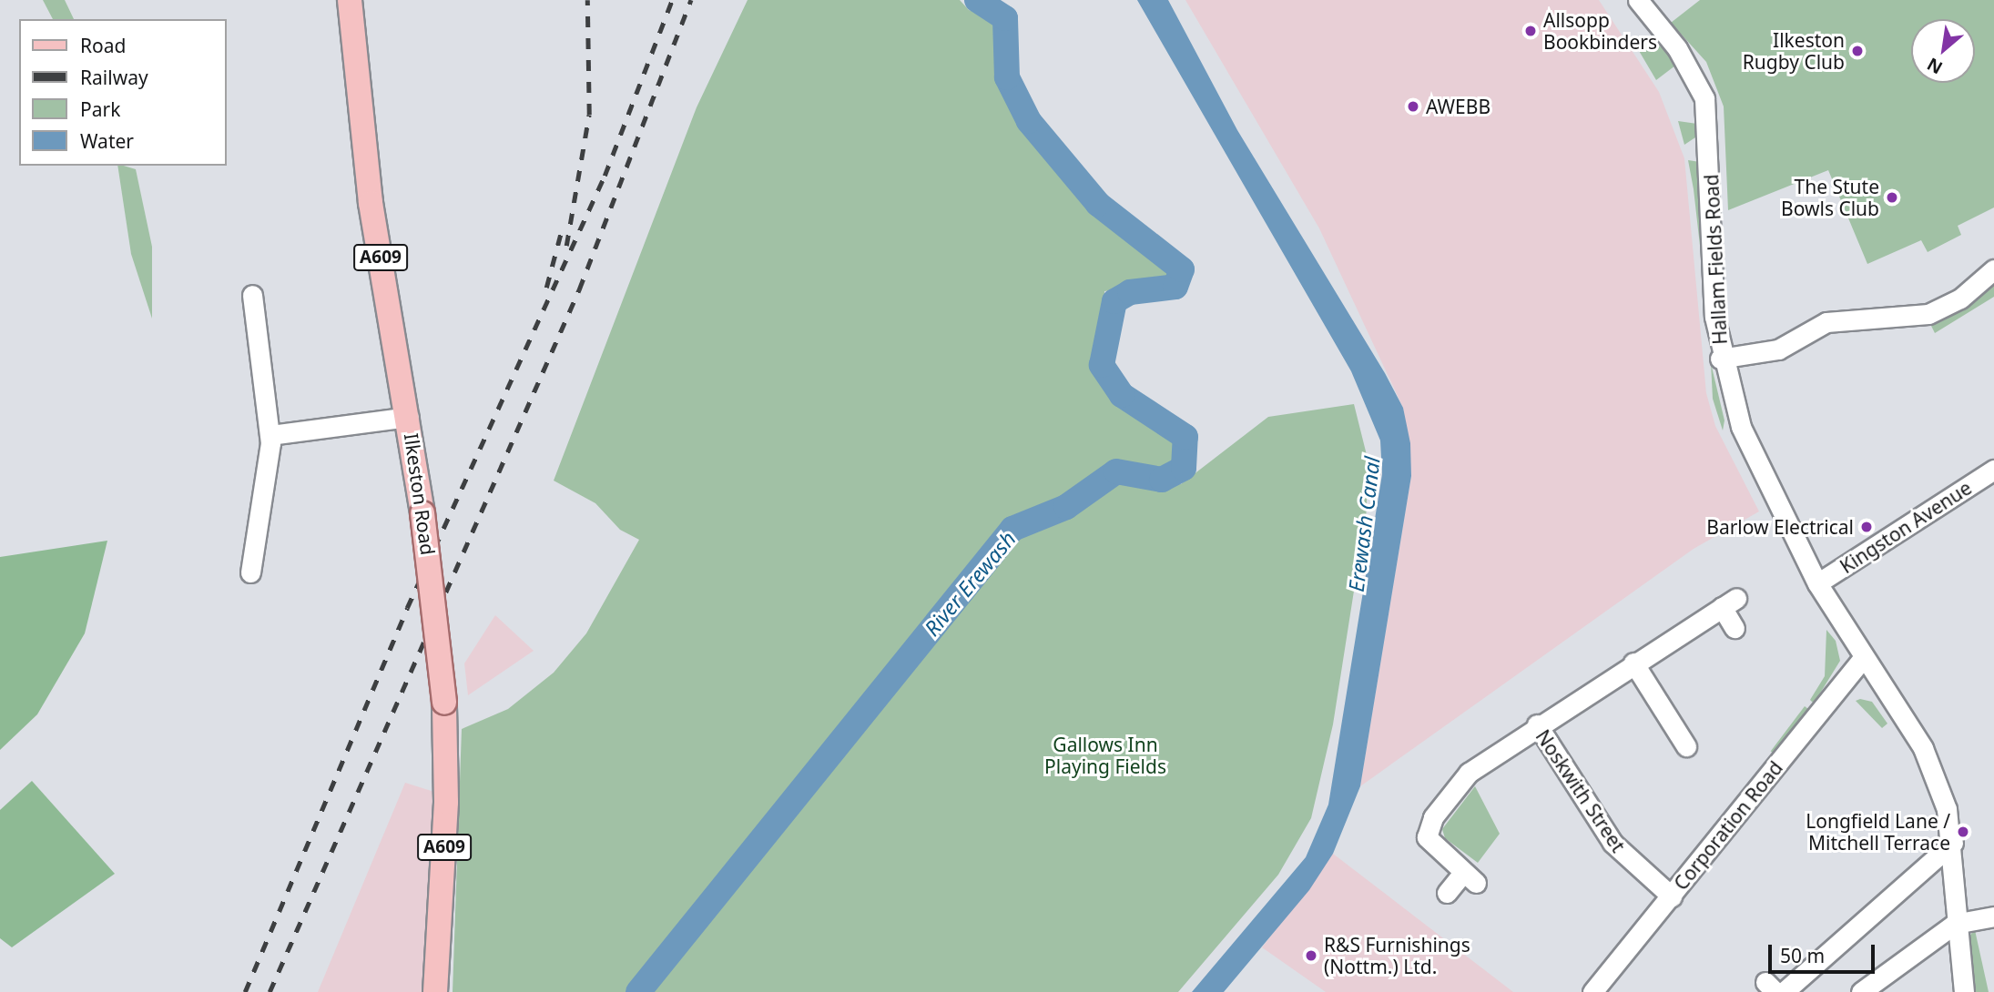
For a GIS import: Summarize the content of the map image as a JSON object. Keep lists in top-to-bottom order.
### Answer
{
  "streets": {
    "main road": ["A609", "Ilkeston Road"],
    "street": [
      "Hallam Fields Road",
      "Kingston Avenue",
      "Noskwith Street",
      "Corporation Road"
    ]
  },
  "crossings": [
    ["Hallam Fields Road", "Kingston Avenue"],
    ["Hallam Fields Road", "Corporation Road"],
    ["Noskwith Street", "Corporation Road"]
  ],
  "water": ["Erewash Canal", "River Erewash"],
  "parks": ["Gallows Inn Playing Fields"],
  "places": [
    "Allsopp Bookbinders",
    "Ilkeston Rugby Club",
    "AWEBB",
    "The Stute Bowls Club",
    "Barlow Electrical",
    "Longfield Lane / Mitchell Terrace",
    "R&S Furnishings (Nottm.) Ltd."
  ],
  "legend": [
    "Road",
    "Railway",
    "Park",
    "Water"
  ],
  "scale_bar": "50 m",
  "north": "bottom left"
}
